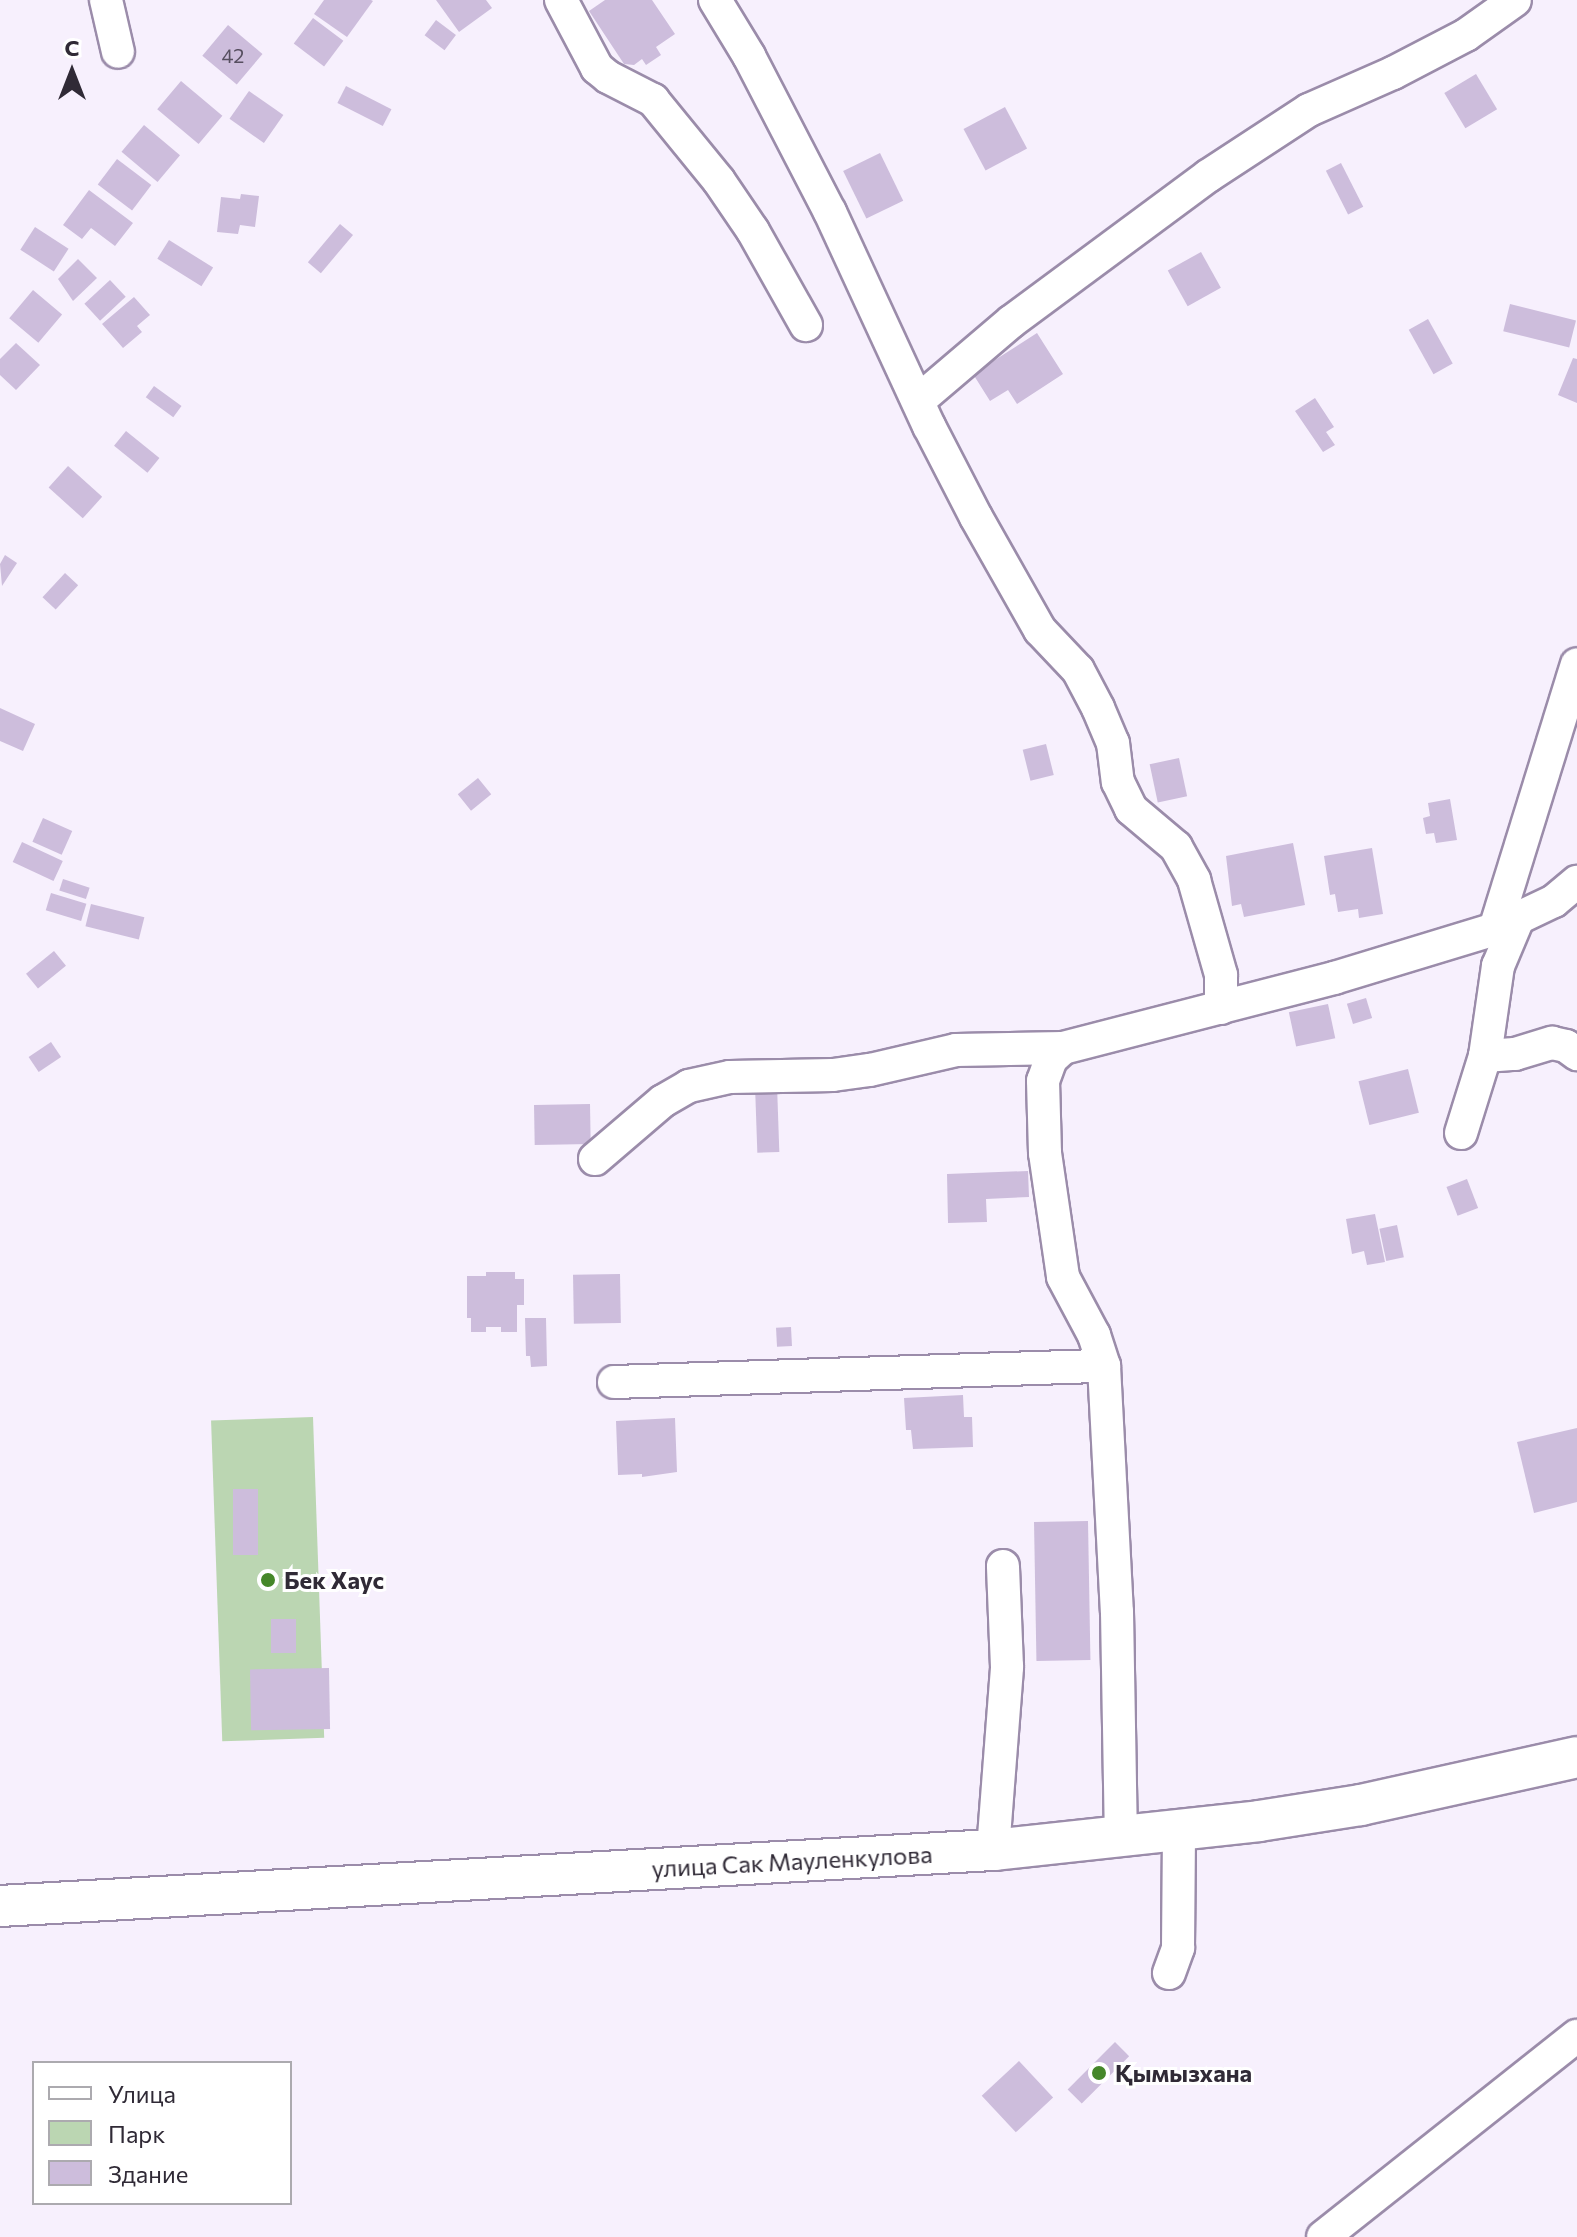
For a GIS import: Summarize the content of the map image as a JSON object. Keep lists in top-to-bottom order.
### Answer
{
  "streets": {
    "main road": ["улица Сак Мауленкулова"]
  },
  "places": ["Бек Хаус", "Қымызхана"],
  "house_numbers": ["42"],
  "legend": ["Улица", "Парк", "Здание"],
  "north": "top"
}
